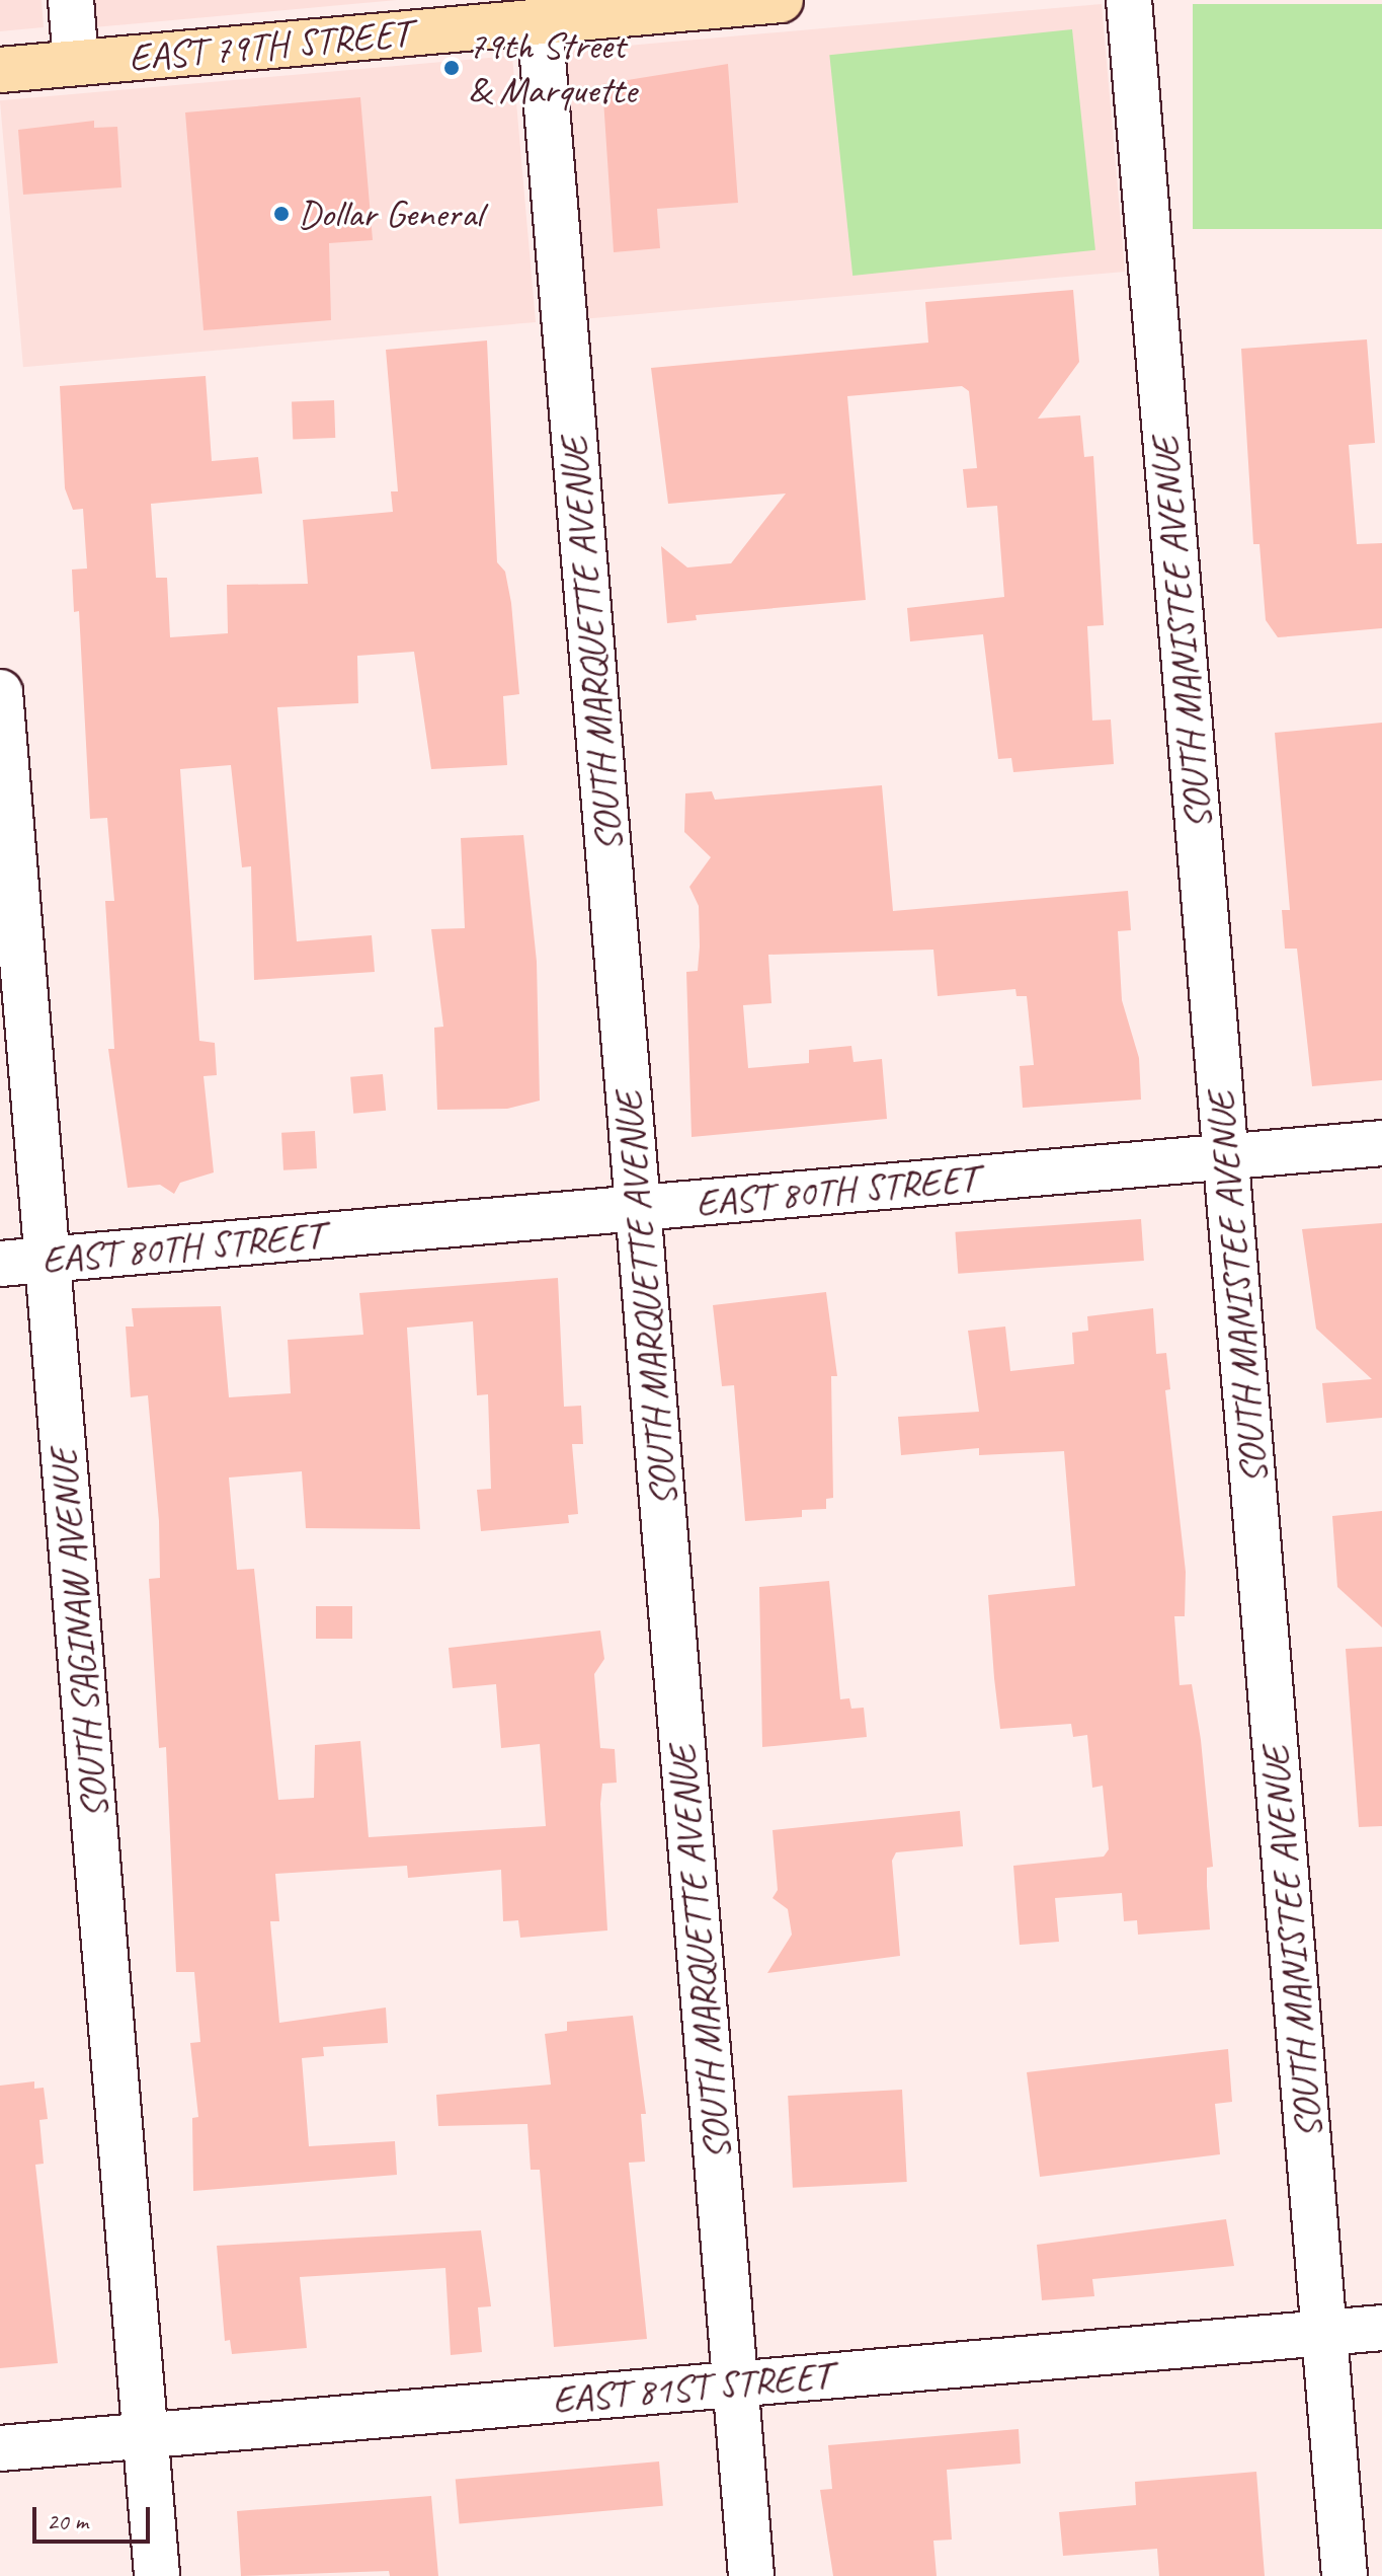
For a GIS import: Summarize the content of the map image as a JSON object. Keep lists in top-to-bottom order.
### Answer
{
  "streets": {
    "main road": ["EAST 79TH STREET"],
    "street": [
      "SOUTH MANISTEE AVENUE",
      "SOUTH MARQUETTE AVENUE",
      "EAST 80TH STREET",
      "SOUTH SAGINAW AVENUE",
      "EAST 81ST STREET"
    ]
  },
  "crossings": [
    ["EAST 79TH STREET", "SOUTH MARQUETTE AVENUE"],
    ["SOUTH MANISTEE AVENUE", "EAST 80TH STREET"],
    ["SOUTH MANISTEE AVENUE", "EAST 81ST STREET"],
    ["SOUTH MARQUETTE AVENUE", "EAST 80TH STREET"],
    ["SOUTH MARQUETTE AVENUE", "EAST 81ST STREET"],
    ["EAST 80TH STREET", "SOUTH SAGINAW AVENUE"],
    ["SOUTH SAGINAW AVENUE", "EAST 81ST STREET"]
  ],
  "places": ["79th Street & Marquette", "Dollar General"],
  "scale_bar": "20 m"
}
